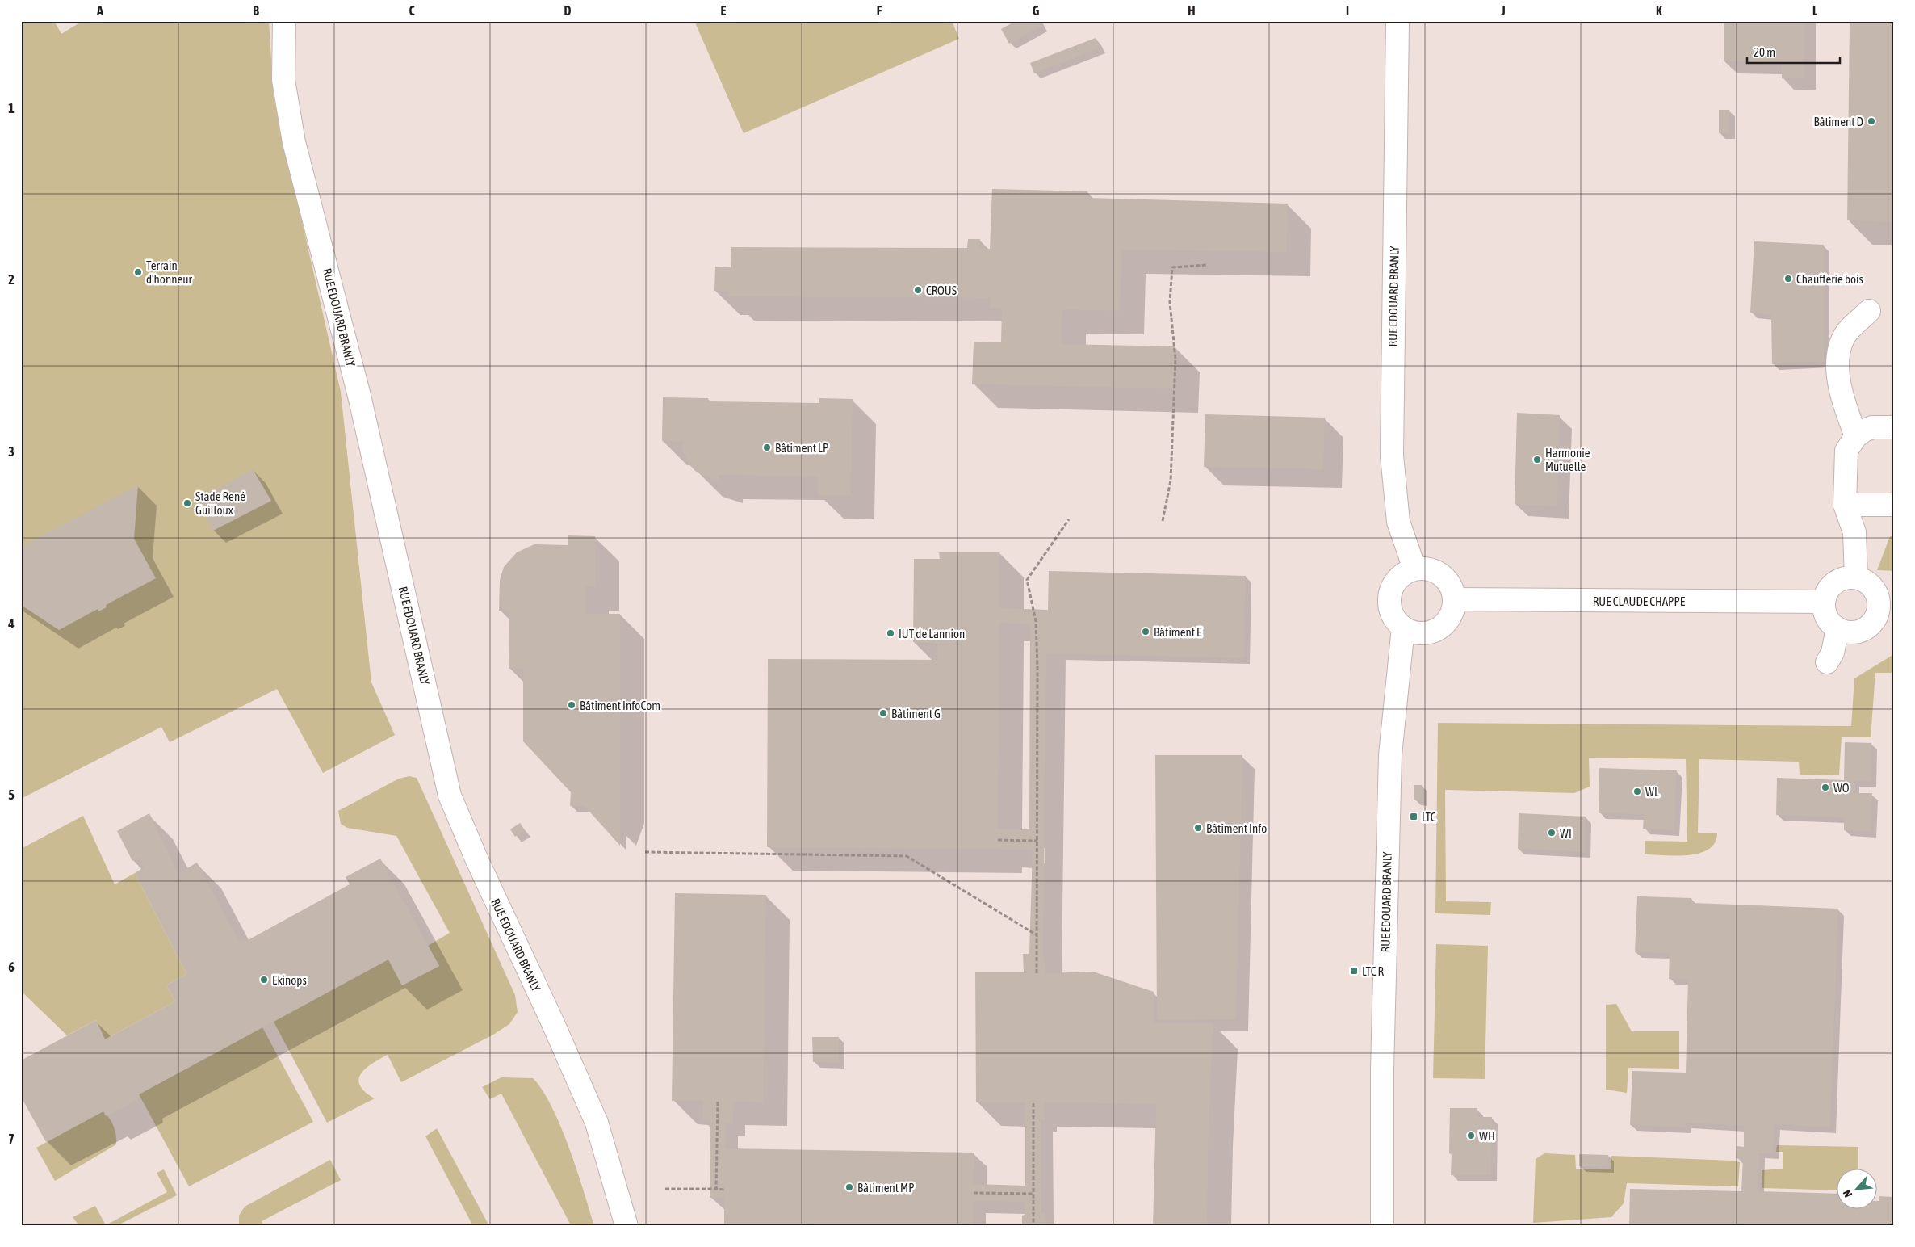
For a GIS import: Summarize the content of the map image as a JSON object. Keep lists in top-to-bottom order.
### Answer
{
  "streets": {
    "street": ["RUE EDOUARD BRANLY", "RUE CLAUDE CHAPPE"]
  },
  "crossings": [
    ["RUE EDOUARD BRANLY", "RUE CLAUDE CHAPPE"]
  ],
  "places": {
    "other": [
      "Bâtiment D",
      "Terrain d'honneur",
      "Chaufferie bois",
      "CROUS",
      "Bâtiment LP",
      "Harmonie Mutuelle",
      "Stade René Guilloux",
      "Bâtiment E",
      "IUT de Lannion",
      "Bâtiment InfoCom",
      "Bâtiment G",
      "WO",
      "WL",
      "Bâtiment Info",
      "WI",
      "Ekinops",
      "WH",
      "Bâtiment MP"
    ],
    "transit": ["LTC", "LTC R"]
  },
  "scale_bar": "20 m",
  "north": "bottom left",
  "grid": {
    "columns": [
      "A",
      "B",
      "C",
      "D",
      "E",
      "F",
      "G",
      "H",
      "I",
      "J",
      "K",
      "L"
    ],
    "rows": [
      "1",
      "2",
      "3",
      "4",
      "5",
      "6",
      "7"
    ]
  }
}
